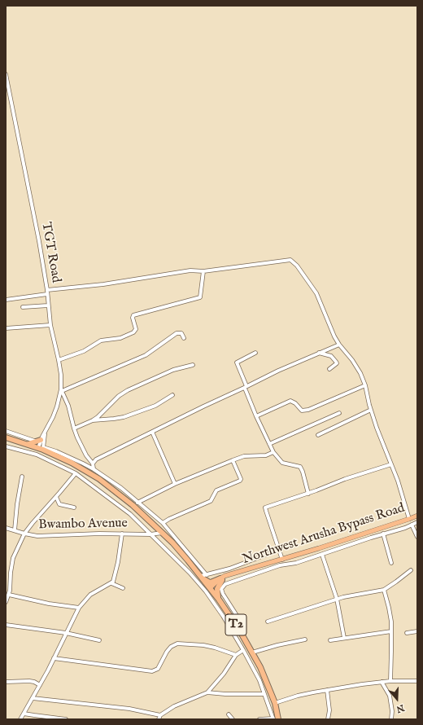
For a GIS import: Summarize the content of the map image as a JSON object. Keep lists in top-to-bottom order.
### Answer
{
  "streets": {
    "highway": ["T2"],
    "main road": ["Northwest Arusha Bypass Road"],
    "street": ["TGT Road", "Bwambo Avenue"]
  },
  "crossings": [
    ["TGT Road", "T2"],
    ["Bwambo Avenue", "T2"],
    ["Northwest Arusha Bypass Road", "T2"]
  ],
  "north": "bottom"
}
